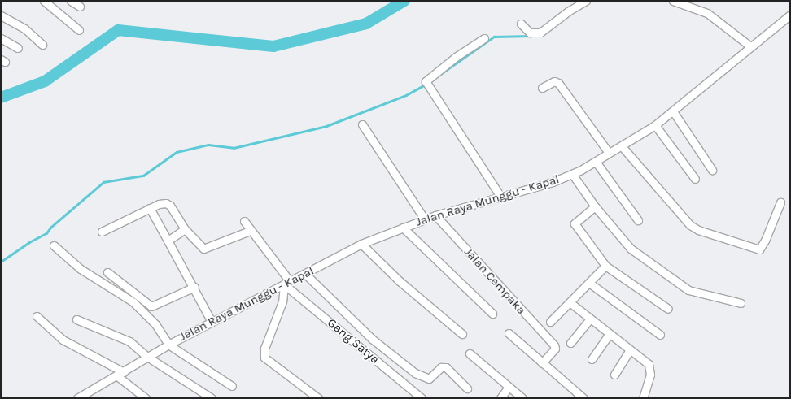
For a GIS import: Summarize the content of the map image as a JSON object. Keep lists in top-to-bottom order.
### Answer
{
  "streets": {
    "street": ["Jalan Raya Munggu - Kapal", "Jalan Cempaka", "Gang Satya"]
  },
  "crossings": [
    ["Jalan Raya Munggu - Kapal", "Jalan Cempaka"],
    ["Jalan Raya Munggu - Kapal", "Gang Satya"]
  ]
}
